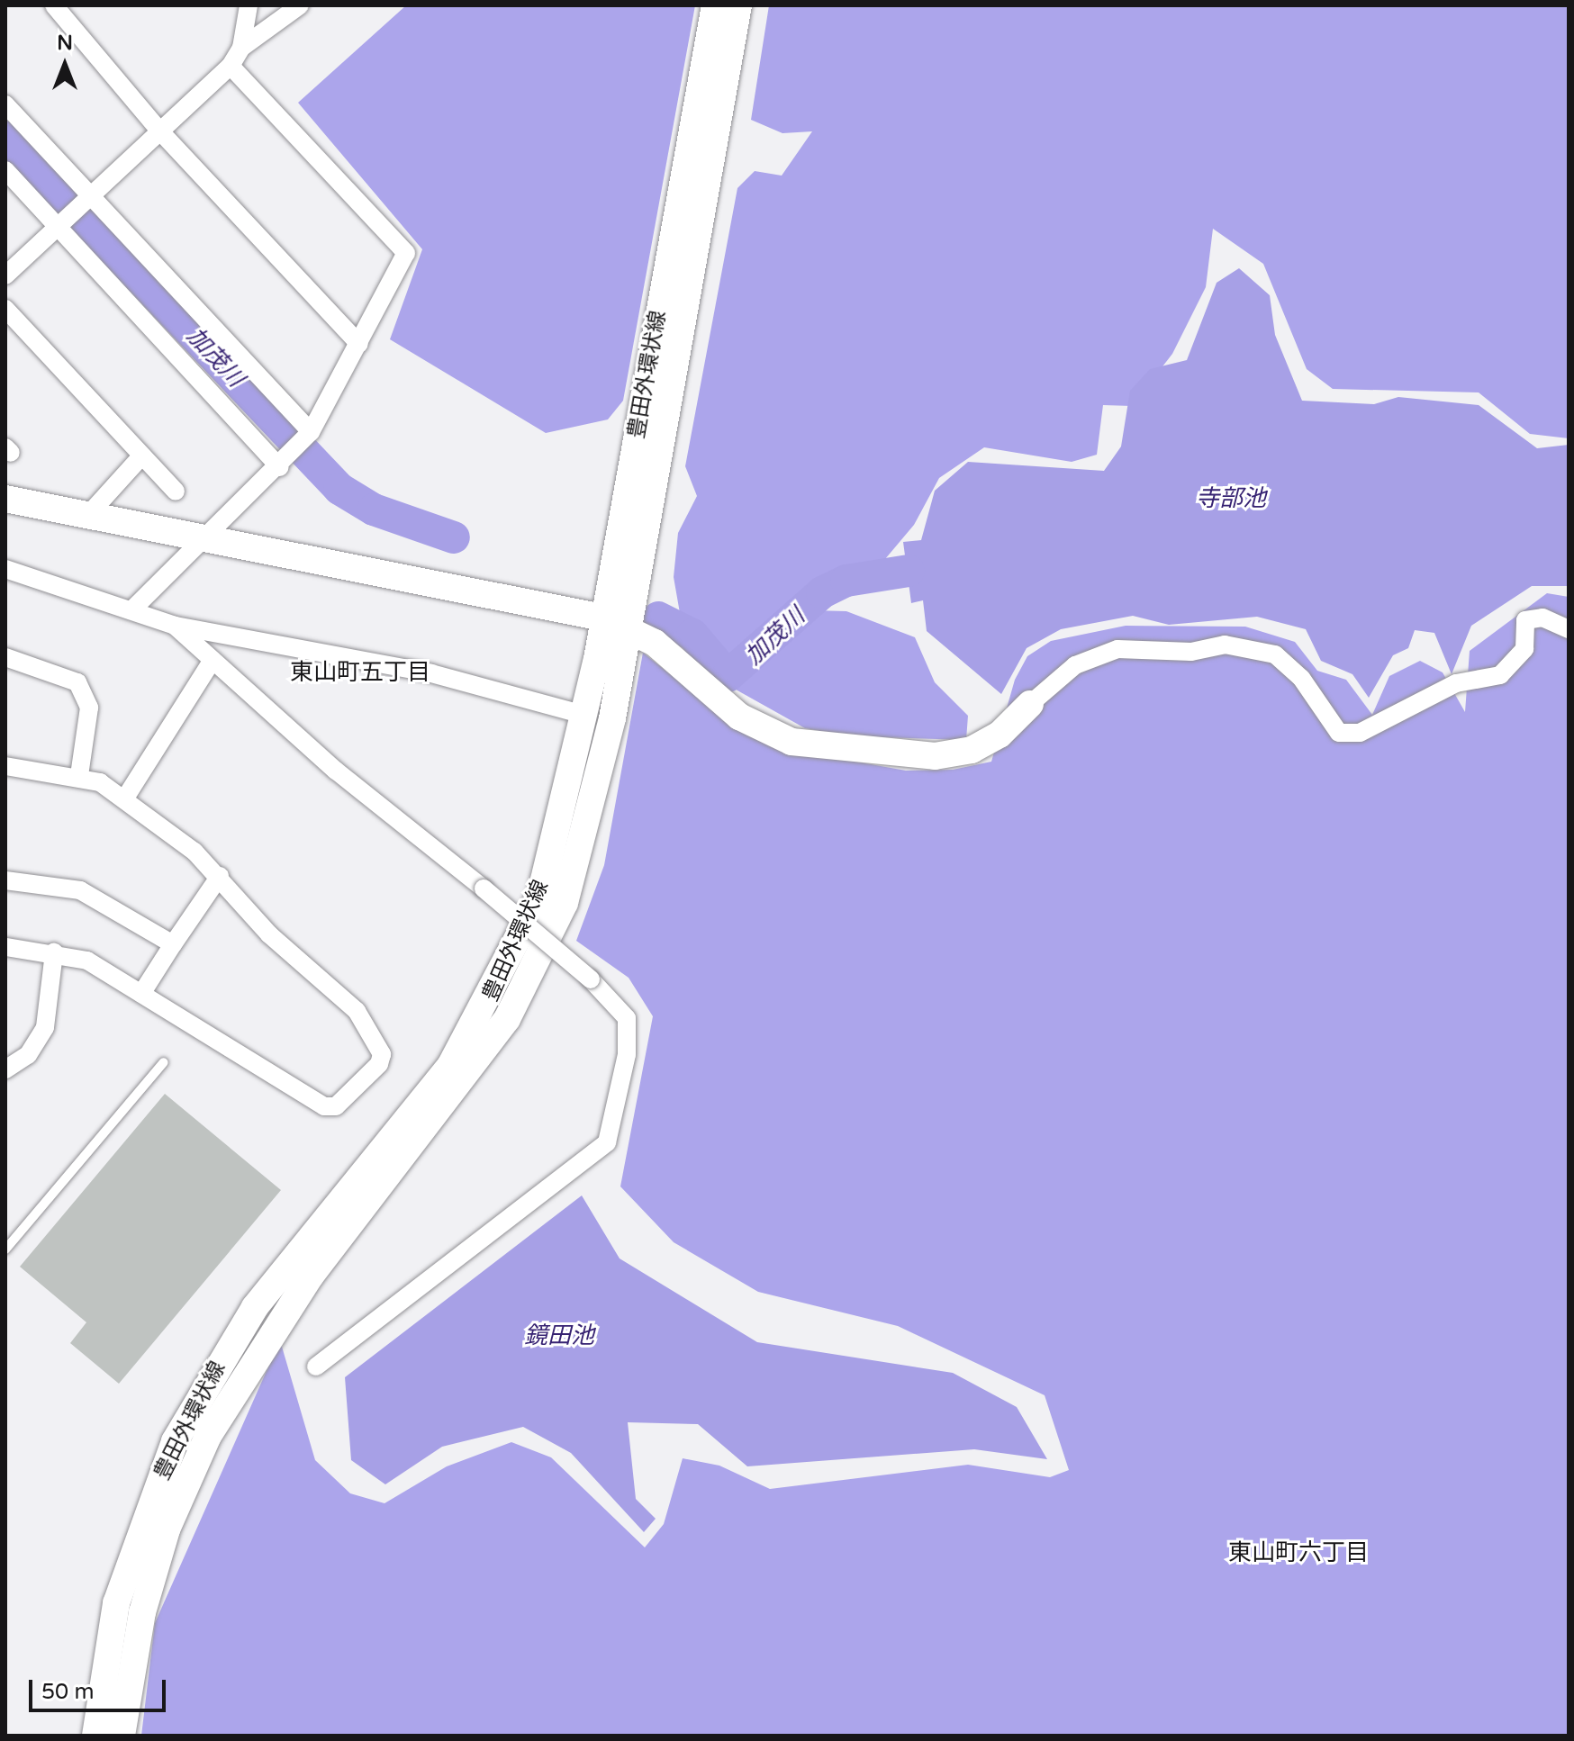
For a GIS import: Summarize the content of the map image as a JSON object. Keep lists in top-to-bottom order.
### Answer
{
  "streets": {
    "street": ["豊田外環状線"]
  },
  "districts": ["東山町五丁目", "東山町六丁目"],
  "water": ["加茂川", "寺部池", "鏡田池"],
  "scale_bar": "50 m",
  "north": "top"
}
